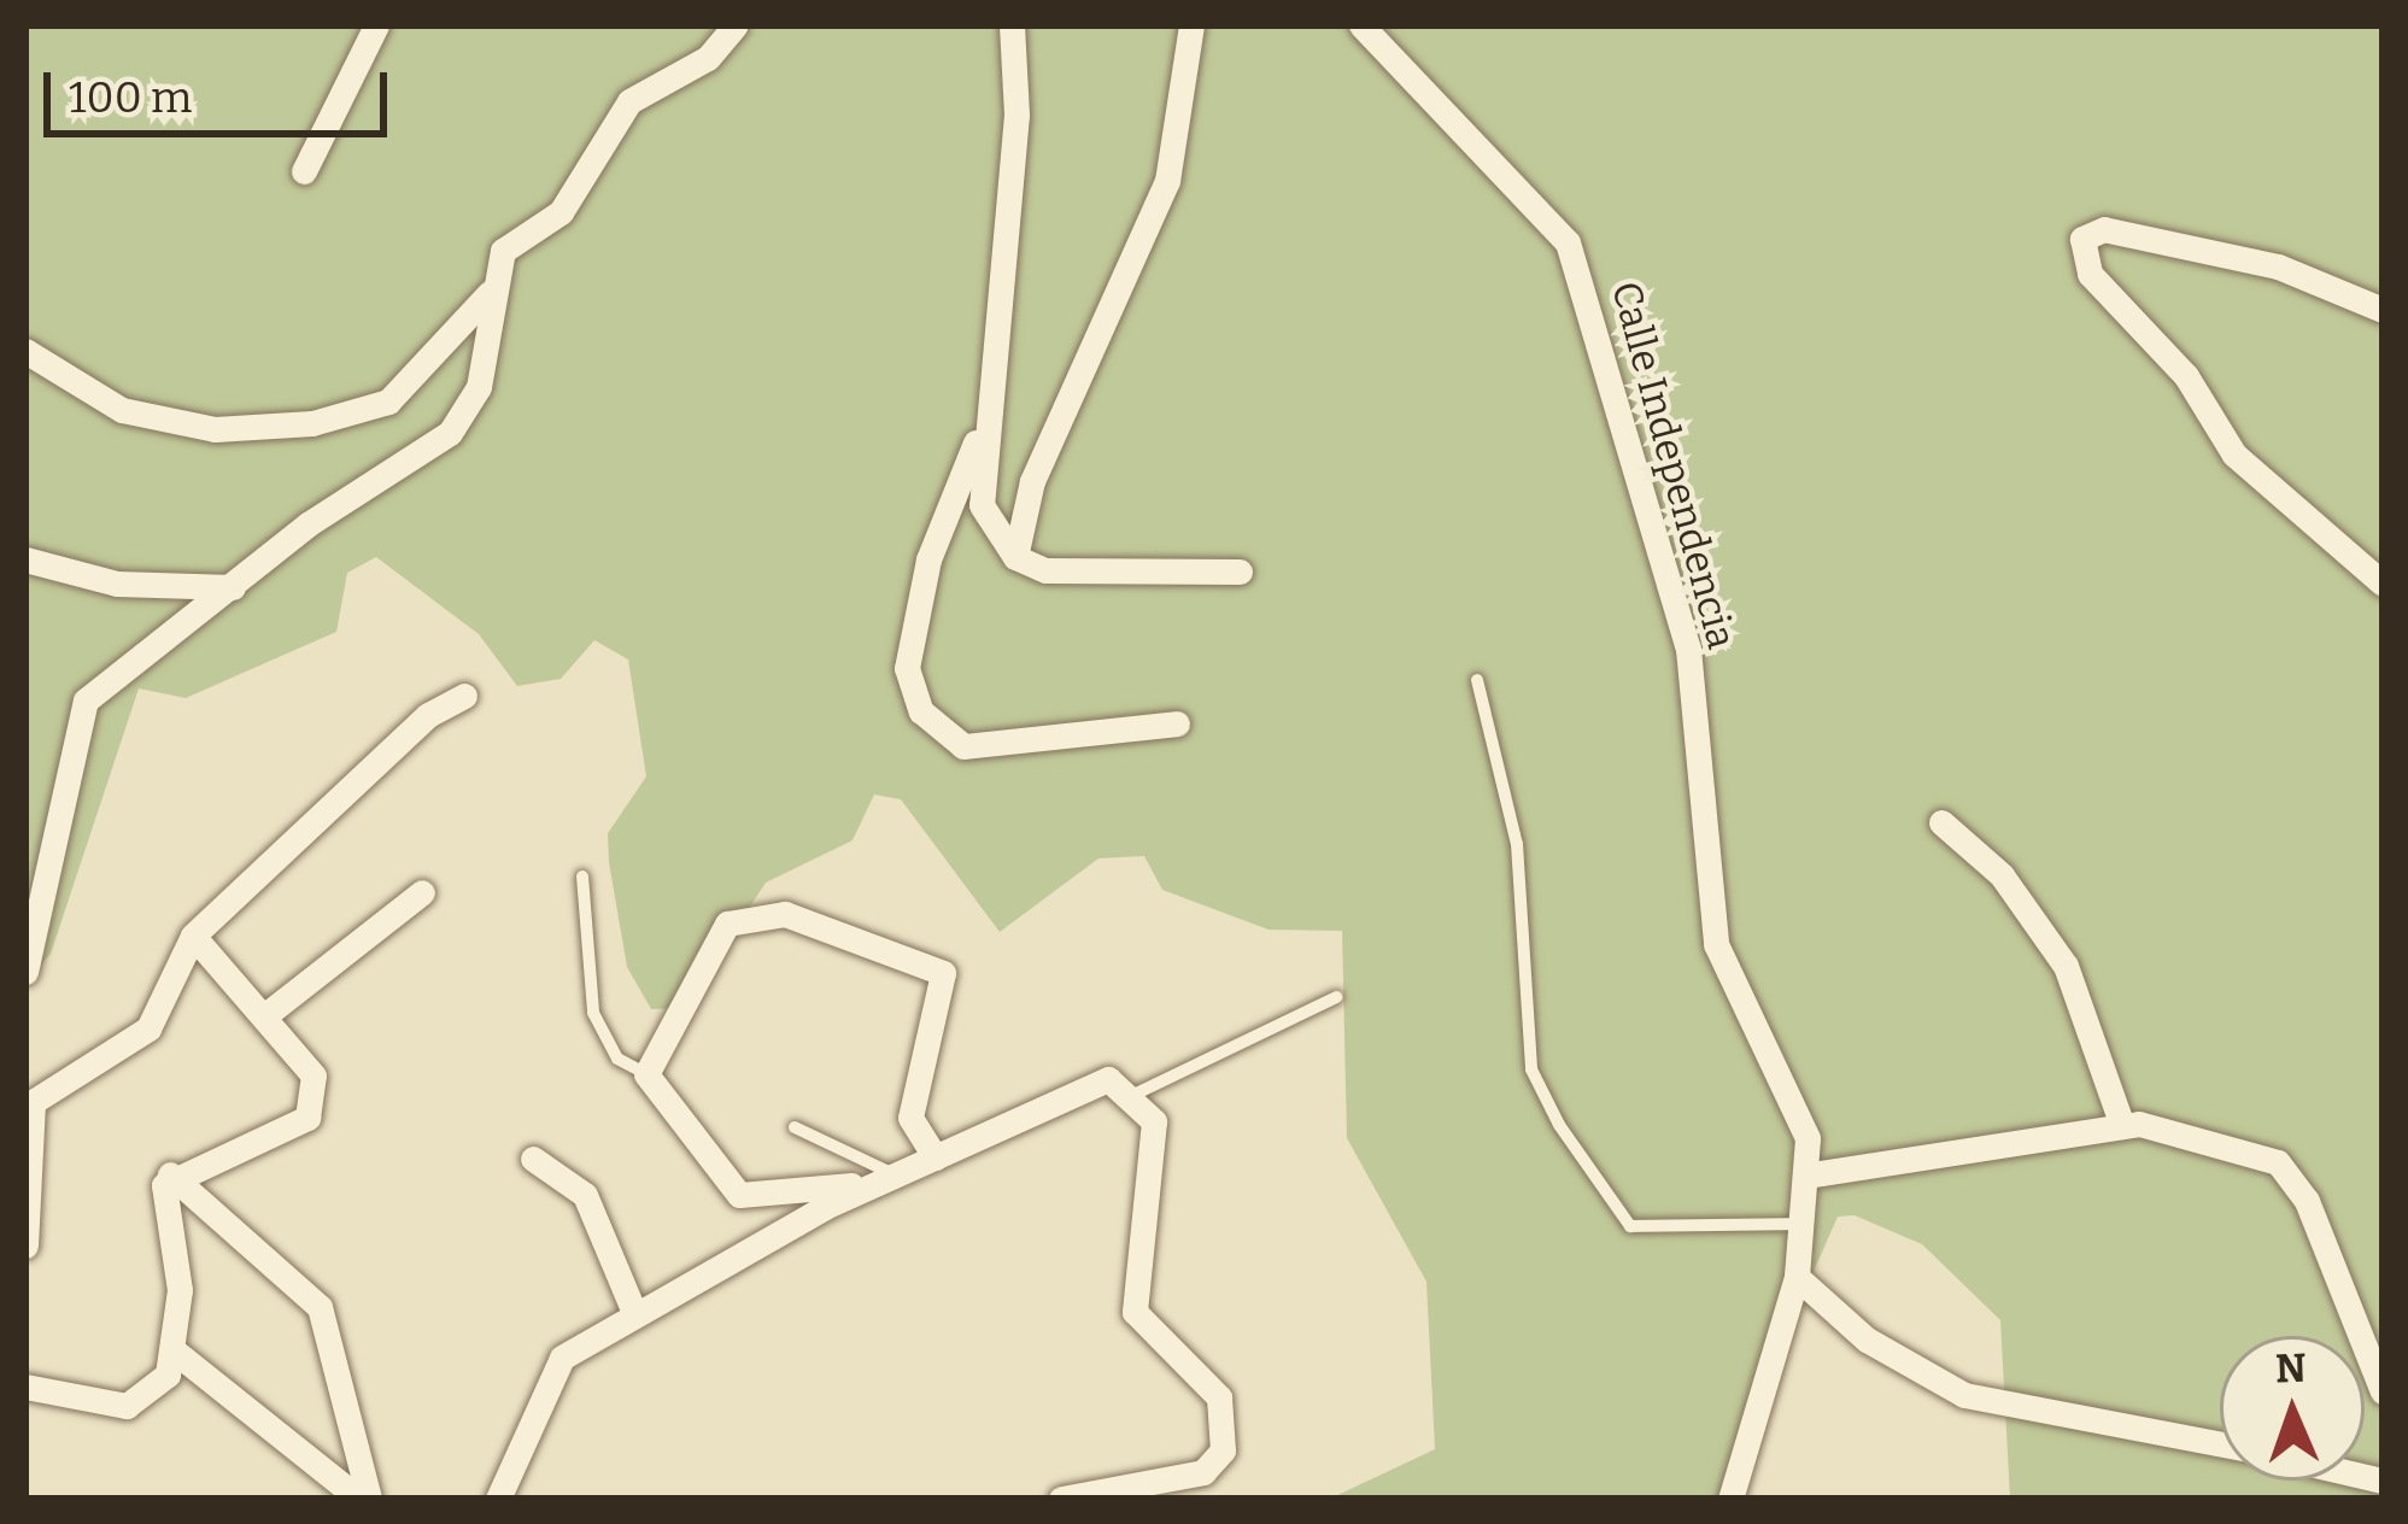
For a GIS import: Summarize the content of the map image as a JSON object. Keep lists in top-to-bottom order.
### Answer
{
  "streets": {
    "street": ["Calle Independencia"]
  },
  "scale_bar": "100 m",
  "north": "top"
}
